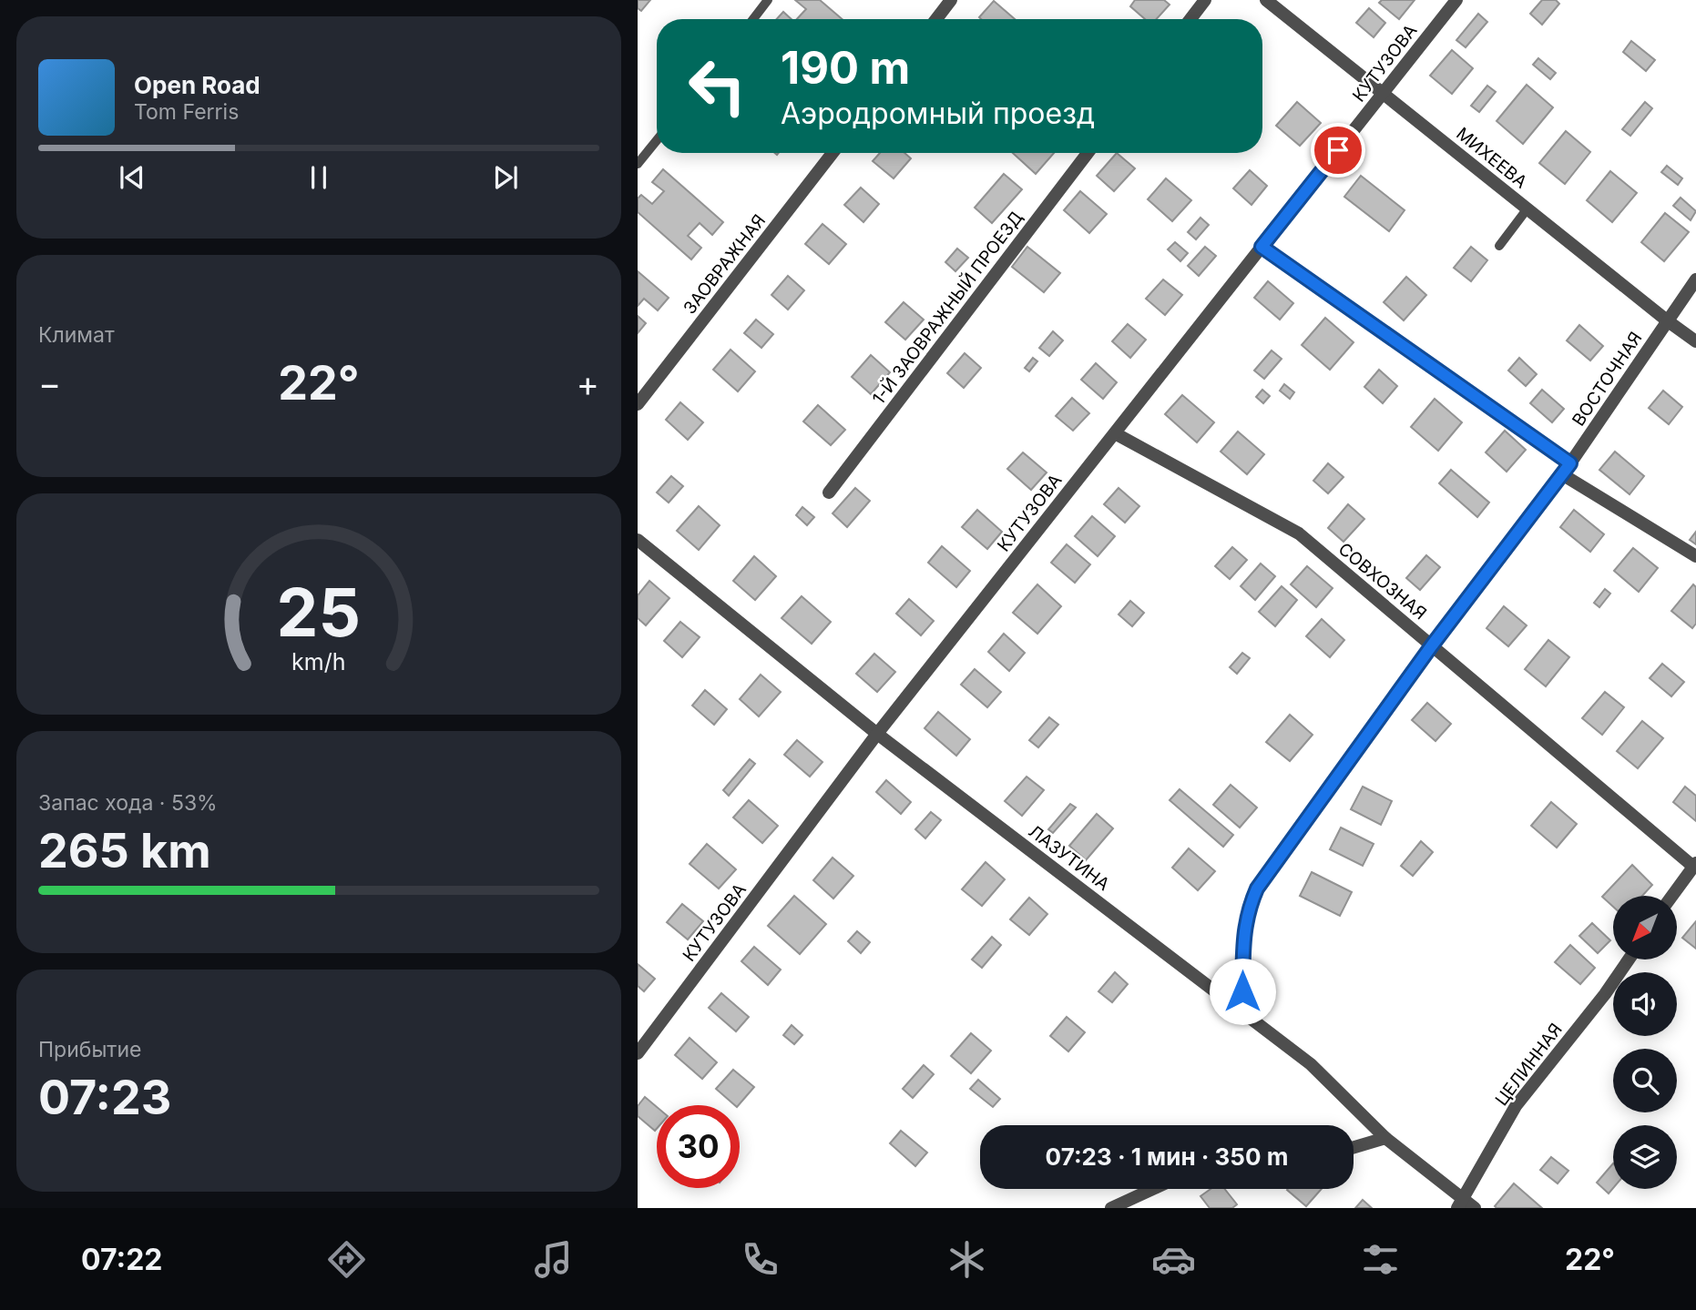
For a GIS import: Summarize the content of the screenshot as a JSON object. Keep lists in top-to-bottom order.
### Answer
{
  "streets": {
    "street": [
      "КУТУЗОВА",
      "МИХЕЕВА",
      "ЗАОВРАЖНАЯ",
      "1-Й ЗАОВРАЖНЫЙ ПРОЕЗД",
      "ВОСТОЧНАЯ",
      "СОВХОЗНАЯ",
      "ЛАЗУТИНА",
      "ЦЕЛИННАЯ"
    ]
  },
  "crossings": [
    ["КУТУЗОВА", "МИХЕЕВА"],
    ["КУТУЗОВА", "СОВХОЗНАЯ"],
    ["КУТУЗОВА", "ЛАЗУТИНА"],
    ["МИХЕЕВА", "ВОСТОЧНАЯ"],
    ["ВОСТОЧНАЯ", "СОВХОЗНАЯ"],
    ["ВОСТОЧНАЯ", "ЛАЗУТИНА"],
    ["ЛАЗУТИНА", "ЦЕЛИННАЯ"]
  ],
  "north": "bottom left",
  "page": {
    "turn": ["190 m", "Аэродромный проезд"],
    "song": ["Open Road", "Tom Ferris"],
    "tile": [
      "Климат",
      ["Запас хода · 53%", "265 km"],
      ["Прибытие", "07:23"]
    ],
    "heat": ["−", "22°", "+"],
    "limit": "30",
    "trip": "07:23 · 1 мин · 350 m",
    "tabs": ["07:22", "22°"],
    "gauge": ["25", "km/h"]
  }
}
